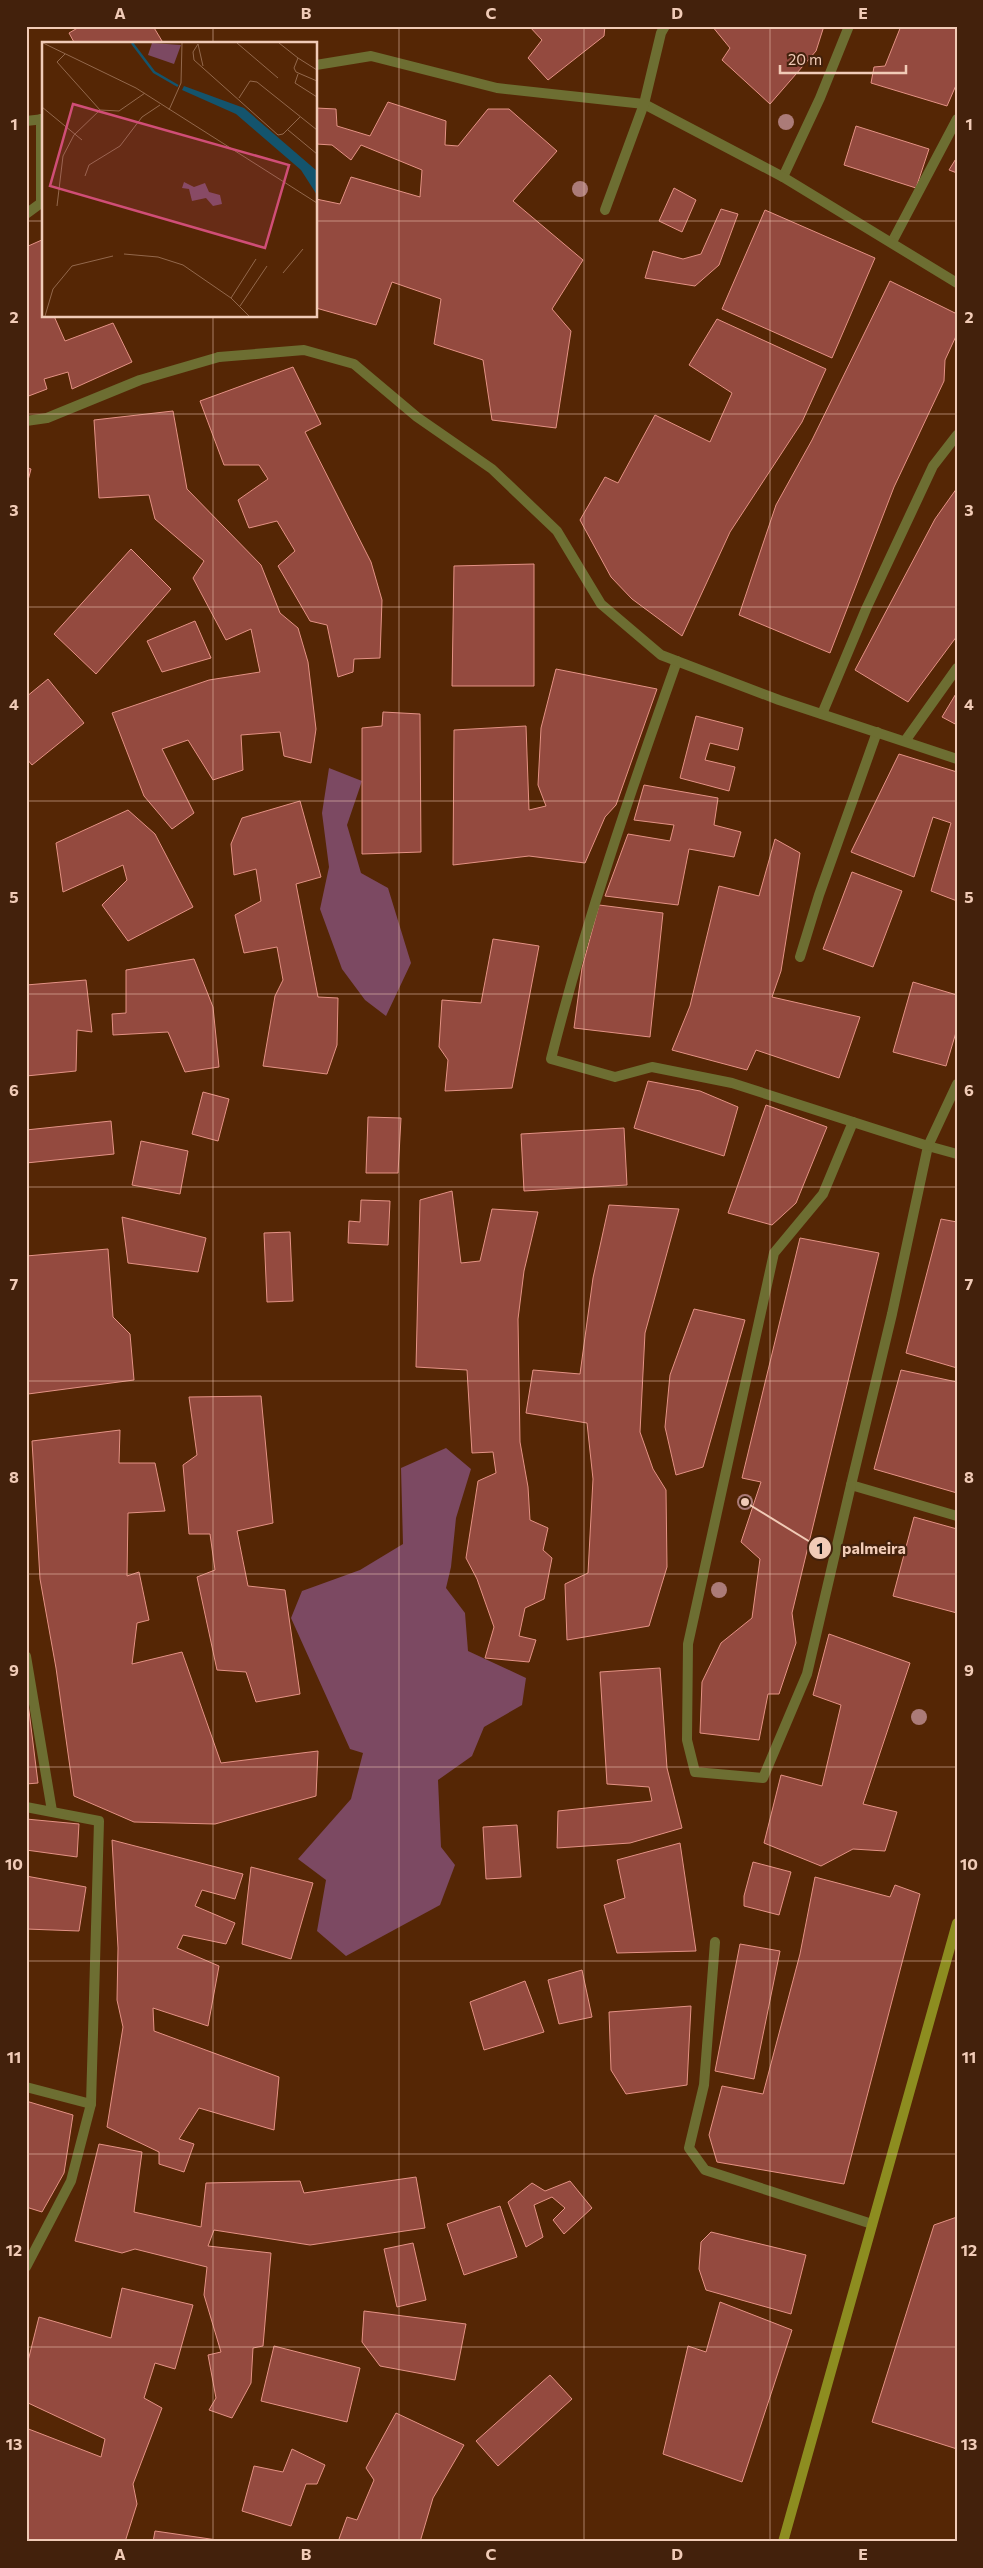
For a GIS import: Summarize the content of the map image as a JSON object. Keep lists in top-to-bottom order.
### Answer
{
  "places": ["palmeira"],
  "scale_bar": "20 m",
  "grid": {
    "columns": [
      "A",
      "B",
      "C",
      "D",
      "E"
    ],
    "rows": [
      "1",
      "2",
      "3",
      "4",
      "5",
      "6",
      "7",
      "8",
      "9",
      "10",
      "11",
      "12",
      "13"
    ]
  }
}
